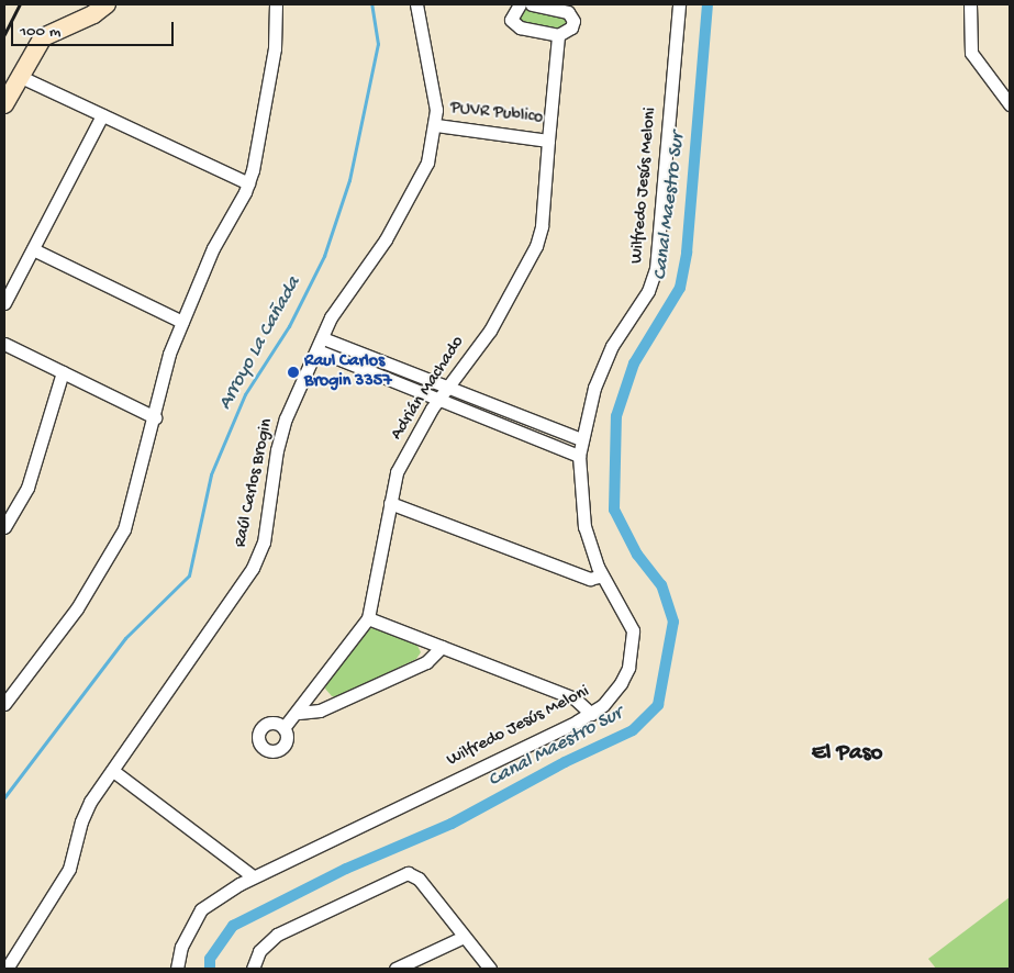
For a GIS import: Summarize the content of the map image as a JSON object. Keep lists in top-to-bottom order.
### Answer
{
  "streets": {
    "street": [
      "PUVR Publico",
      "Wilfredo Jesús Meloni",
      "Adrián Machado",
      "Raúl Carlos Brogin"
    ]
  },
  "crossings": [
    ["PUVR Publico", "Adrián Machado"],
    ["PUVR Publico", "Raúl Carlos Brogin"]
  ],
  "districts": ["El Paso"],
  "water": ["Canal Maestro Sur", "Arroyo La Cañada"],
  "places": ["Raul Carlos Brogin 3357"],
  "scale_bar": "100 m"
}
